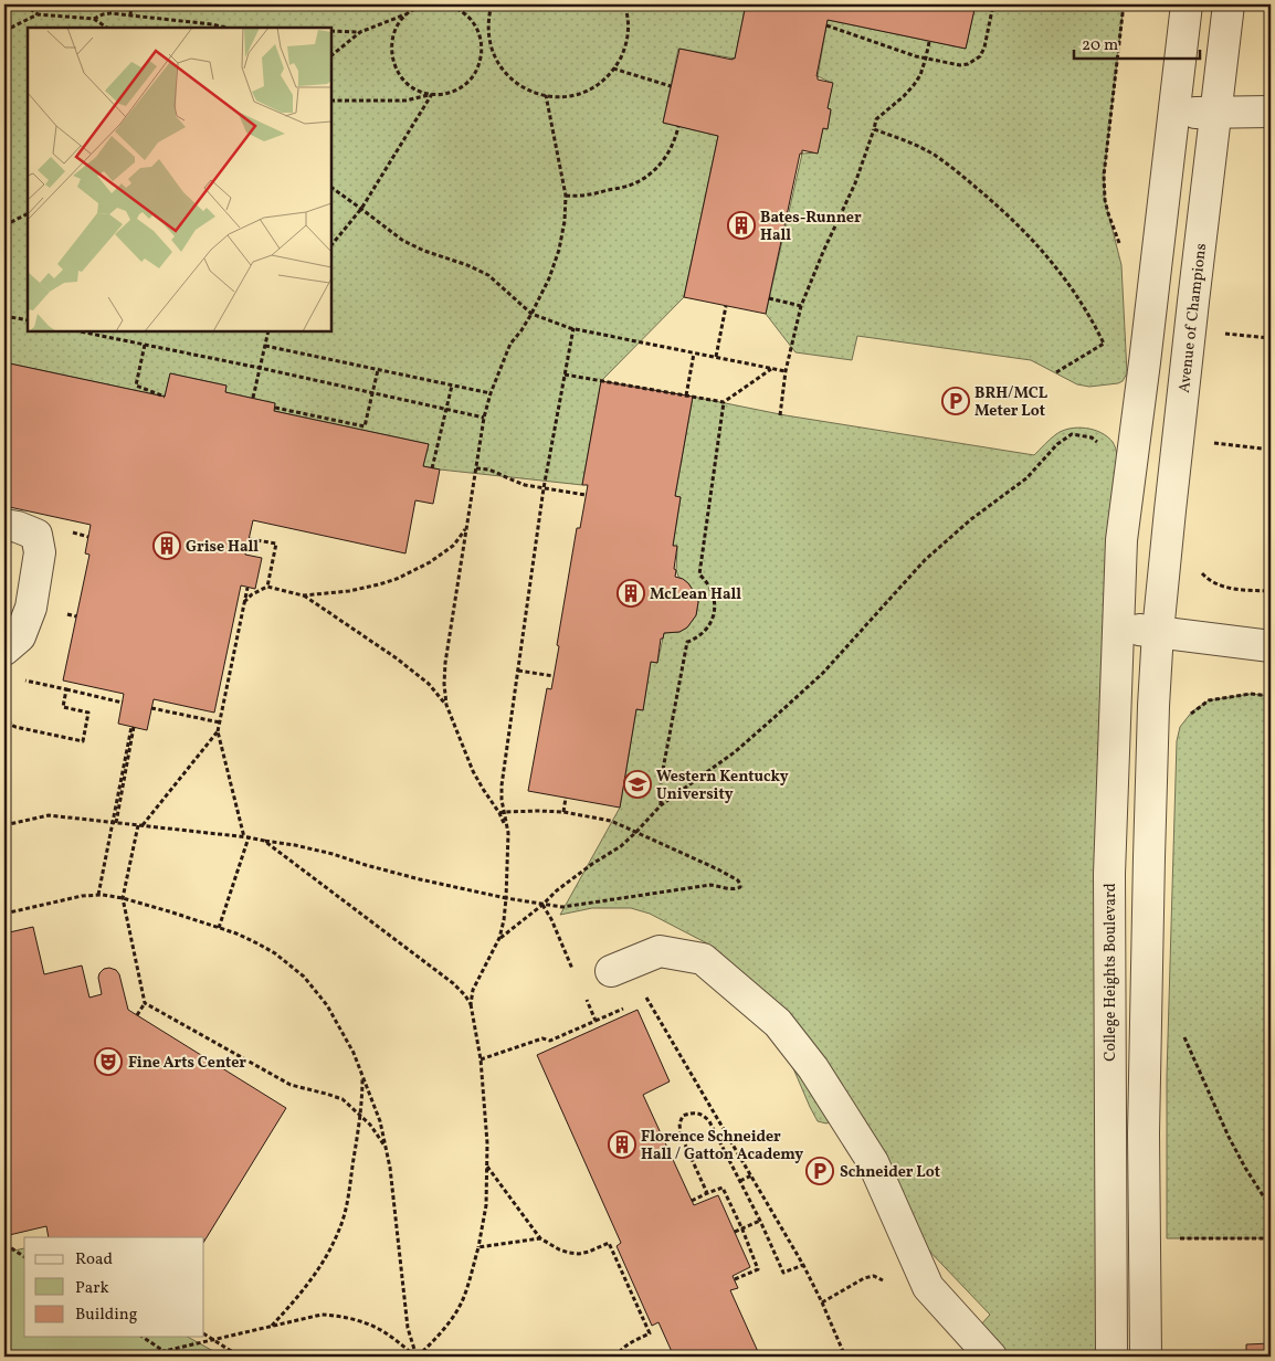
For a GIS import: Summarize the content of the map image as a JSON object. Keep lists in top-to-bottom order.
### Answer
{
  "streets": {
    "street": ["Avenue of Champions", "College Heights Boulevard"]
  },
  "places": {
    "building": [
      "Bates-Runner Hall",
      "Grise Hall",
      "McLean Hall",
      "Florence Schneider Hall / Gatton Academy"
    ],
    "parking": ["BRH/MCL Meter Lot", "Schneider Lot"],
    "school or university": ["Western Kentucky University"],
    "theatre": ["Fine Arts Center"]
  },
  "legend": ["Road", "Park", "Building"],
  "scale_bar": "20 m"
}
